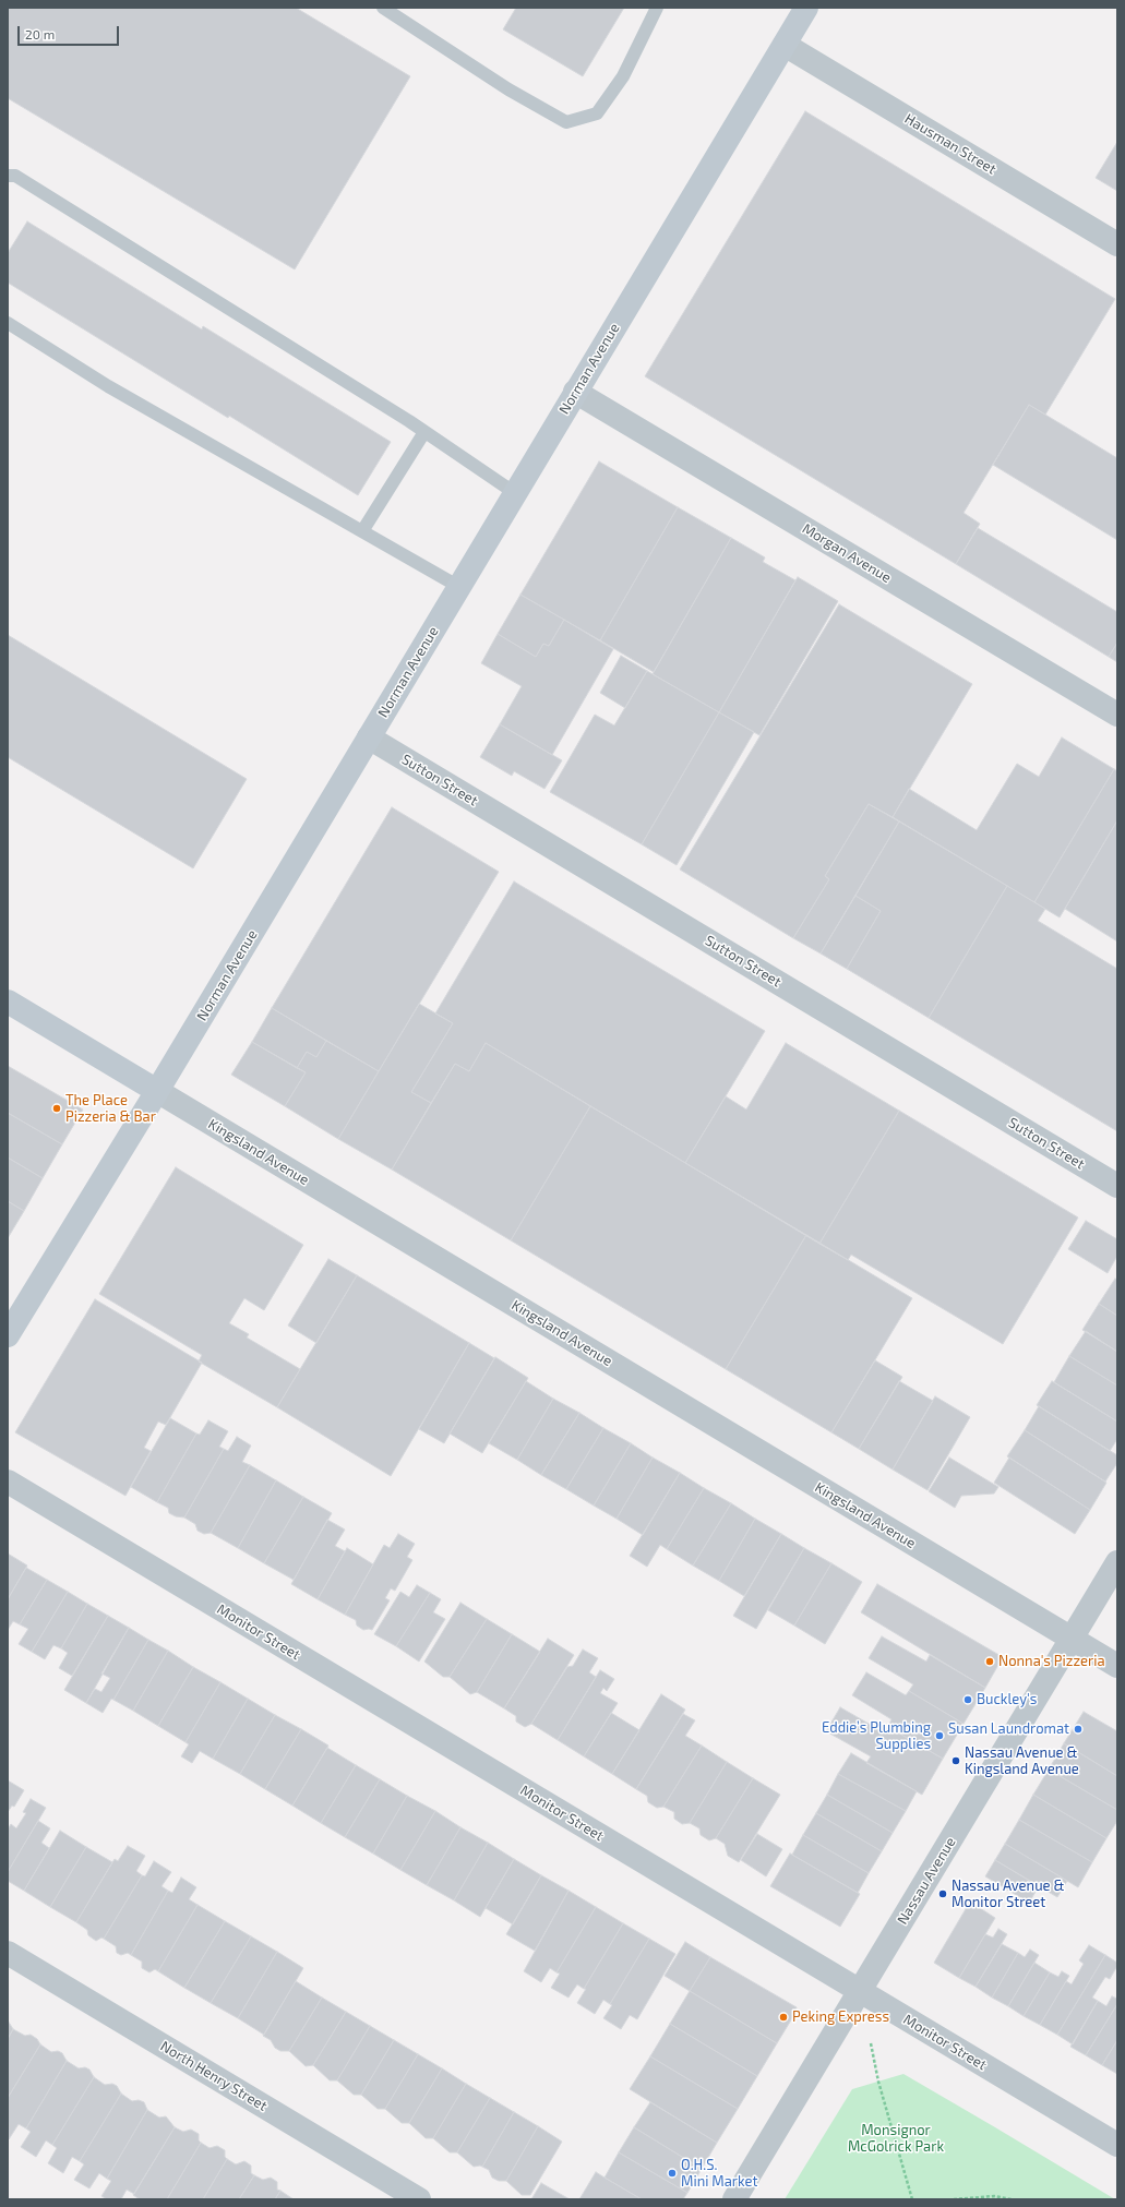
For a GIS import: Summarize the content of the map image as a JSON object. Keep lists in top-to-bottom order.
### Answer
{
  "streets": {
    "main road": ["Norman Avenue", "Kingsland Avenue"],
    "street": [
      "Hausman Street",
      "Morgan Avenue",
      "Sutton Street",
      "Monitor Street",
      "Nassau Avenue",
      "North Henry Street"
    ]
  },
  "crossings": [
    ["Hausman Street", "Norman Avenue"],
    ["Norman Avenue", "Morgan Avenue"],
    ["Norman Avenue", "Sutton Street"],
    ["Norman Avenue", "Kingsland Avenue"],
    ["Kingsland Avenue", "Nassau Avenue"],
    ["Monitor Street", "Nassau Avenue"]
  ],
  "parks": ["Monsignor McGolrick Park"],
  "places": [
    "The Place Pizzeria & Bar",
    "Nonna's Pizzeria",
    "Buckley's",
    "Susan Laundromat",
    "Eddie’s Plumbing Supplies",
    "Nassau Avenue & Kingsland Avenue",
    "Nassau Avenue & Monitor Street",
    "Peking Express",
    "O.H.S. Mini Market"
  ],
  "scale_bar": "20 m"
}
